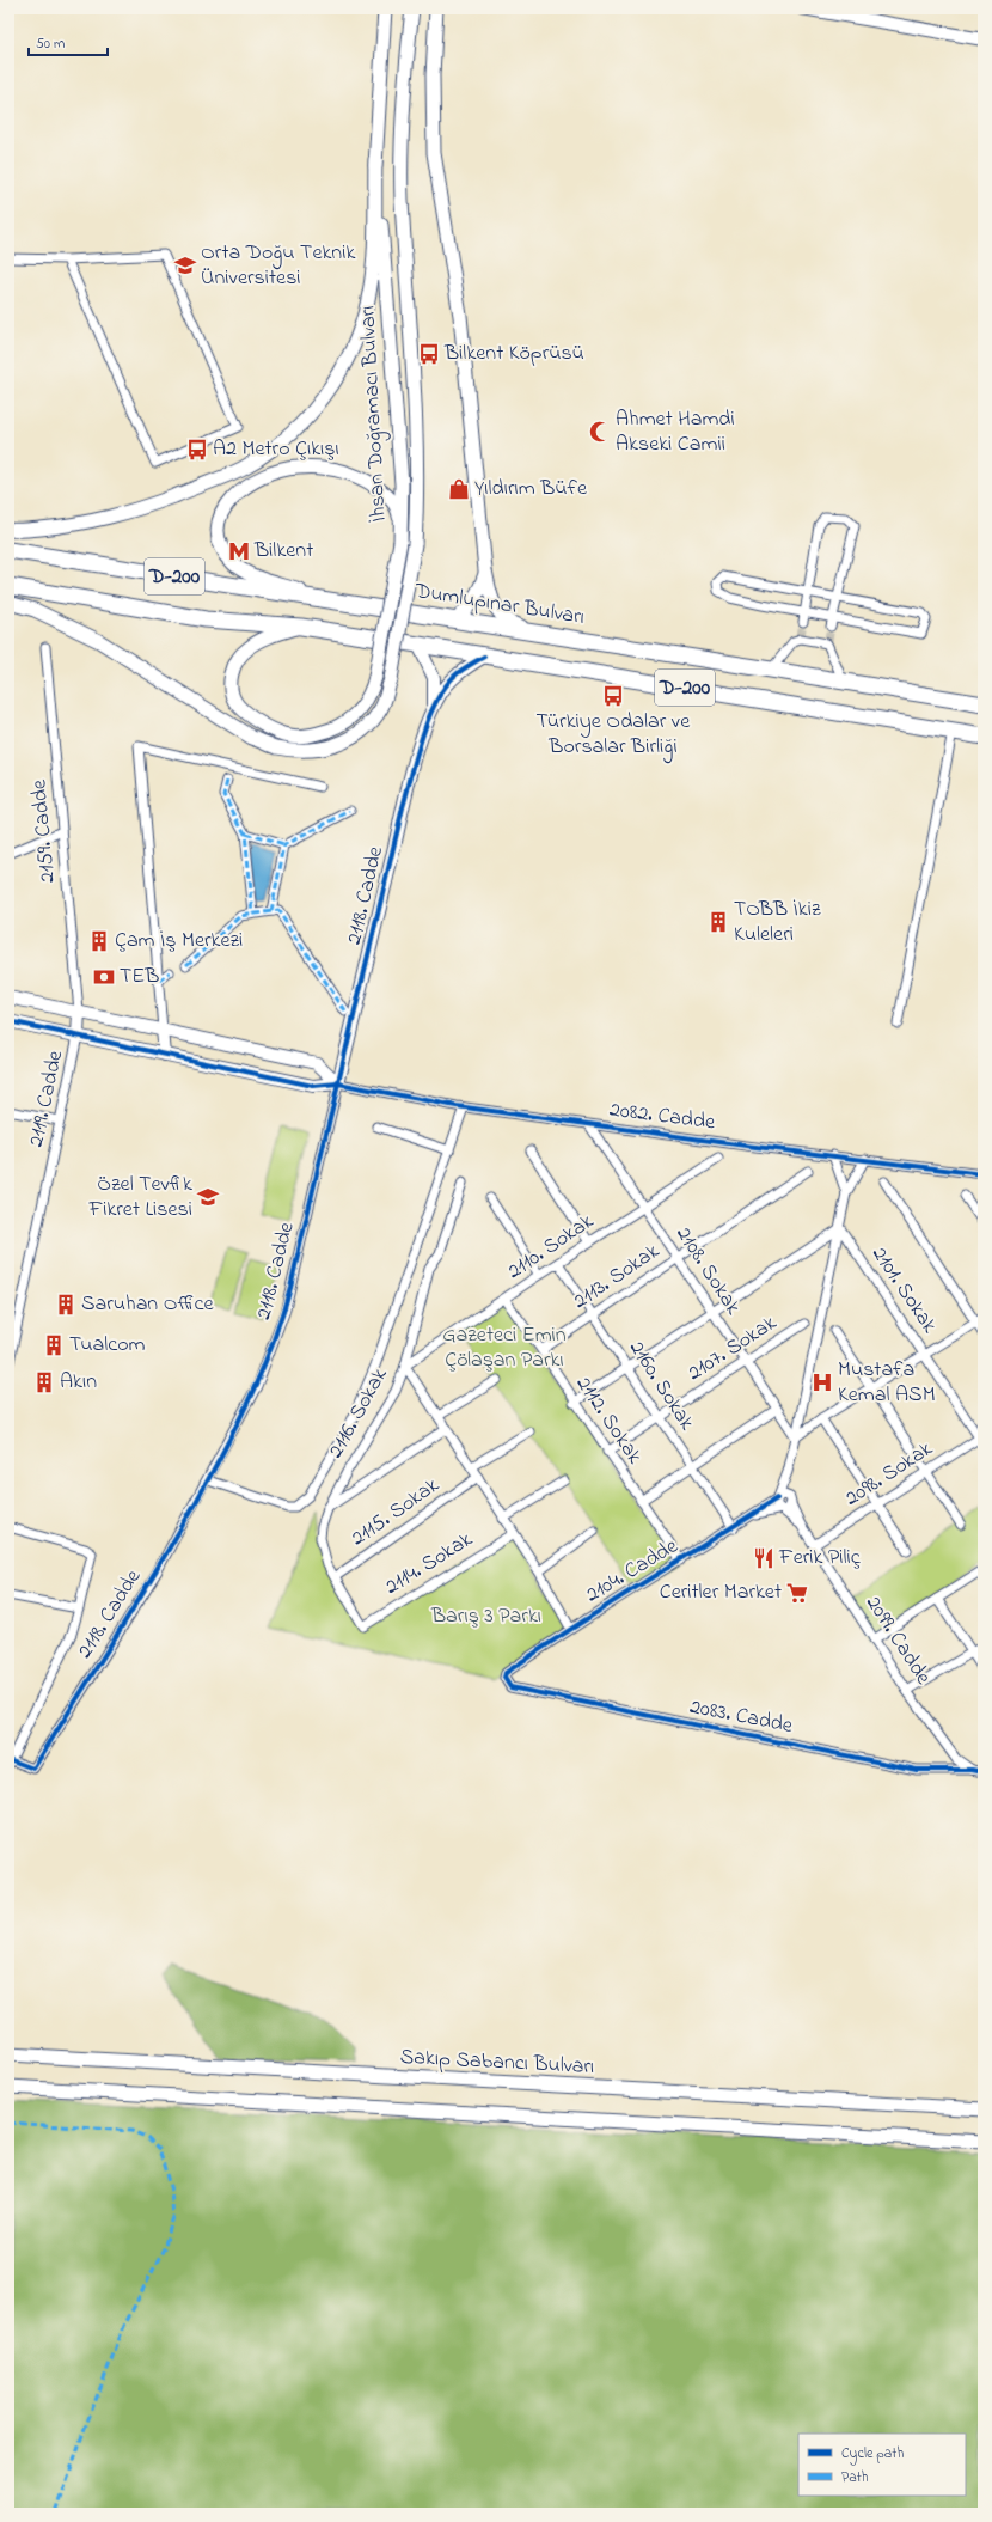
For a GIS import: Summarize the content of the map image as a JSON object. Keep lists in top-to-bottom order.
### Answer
{
  "streets": {
    "highway": ["D-200", "Dumlupınar Bulvarı"],
    "main road": ["İhsan Doğramacı Bulvarı", "Sakıp Sabancı Bulvarı"],
    "street": [
      "2159. Cadde",
      "2118. Cadde",
      "2119. Cadde",
      "2082. Cadde",
      "2110. Sokak",
      "2108. Sokak",
      "2113. Sokak",
      "2101. Sokak",
      "2107. Sokak",
      "2160. Sokak",
      "2116. Sokak",
      "2112. Sokak",
      "2098. Sokak",
      "2115. Sokak",
      "2114. Sokak",
      "2104. Cadde",
      "2099. Cadde",
      "2083. Cadde"
    ]
  },
  "crossings": [
    ["2118. Cadde", "2082. Cadde"],
    ["2082. Cadde", "2108. Sokak"],
    ["2110. Sokak", "2108. Sokak"],
    ["2110. Sokak", "2160. Sokak"],
    ["2110. Sokak", "2116. Sokak"],
    ["2110. Sokak", "2112. Sokak"],
    ["2108. Sokak", "2113. Sokak"],
    ["2108. Sokak", "2107. Sokak"],
    ["2113. Sokak", "2160. Sokak"],
    ["2113. Sokak", "2112. Sokak"],
    ["2101. Sokak", "2098. Sokak"],
    ["2107. Sokak", "2160. Sokak"],
    ["2107. Sokak", "2112. Sokak"],
    ["2160. Sokak", "2104. Cadde"],
    ["2116. Sokak", "2115. Sokak"],
    ["2116. Sokak", "2114. Sokak"],
    ["2112. Sokak", "2104. Cadde"],
    ["2098. Sokak", "2099. Cadde"],
    ["2104. Cadde", "2099. Cadde"],
    ["2104. Cadde", "2083. Cadde"],
    ["2099. Cadde", "2083. Cadde"]
  ],
  "parks": ["Gazeteci Emin Çölaşan Parkı", "Barış 3 Parkı"],
  "places": {
    "school or university": ["Orta Doğu Teknik Üniversitesi", "Özel Tevfik Fikret Lisesi"],
    "bus stop": ["Bilkent Köprüsü", "A2 Metro Çıkışı", "Türkiye Odalar ve Borsalar Birliği"],
    "mosque": ["Ahmet Hamdi Akseki Camii"],
    "shop": ["Yıldırım Büfe"],
    "metro station": ["Bilkent"],
    "building": [
      "TOBB İkiz Kuleleri",
      "Çam İş Merkezi",
      "Saruhan Office",
      "Tualcom",
      "Akın"
    ],
    "bank": ["TEB"],
    "hospital": ["Mustafa Kemal ASM"],
    "restaurant": ["Ferik Piliç"],
    "supermarket": ["Ceritler Market"]
  },
  "legend": ["Cycle path", "Path"],
  "scale_bar": "50 m"
}
